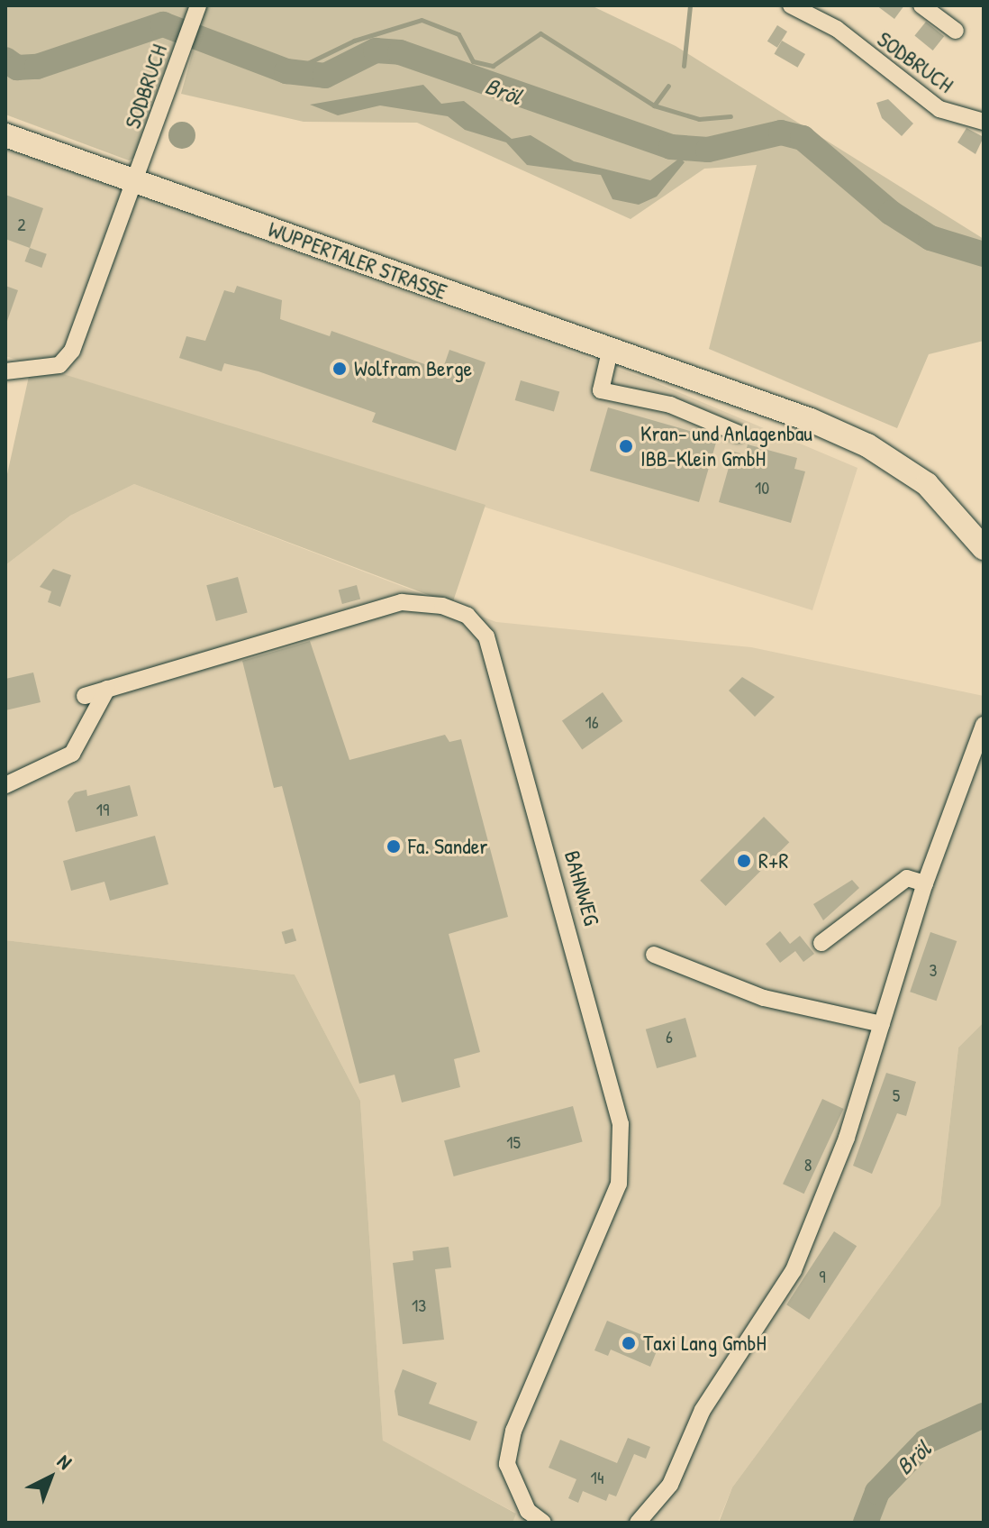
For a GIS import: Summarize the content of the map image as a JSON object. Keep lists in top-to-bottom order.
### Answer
{
  "streets": {
    "main road": ["WUPPERTALER STRASSE"],
    "street": ["SODBRUCH", "BAHNWEG"]
  },
  "crossings": [
    ["SODBRUCH", "WUPPERTALER STRASSE"]
  ],
  "water": ["Bröl"],
  "places": [
    "Wolfram Berge",
    "Kran- und Anlagenbau IBB-Klein GmbH",
    "Fa. Sander",
    "R+R",
    "Taxi Lang GmbH"
  ],
  "house_numbers": [
    "2",
    "10",
    "16",
    "19",
    "3",
    "6",
    "5",
    "15",
    "8",
    "9",
    "13",
    "14"
  ],
  "north": "top right"
}
